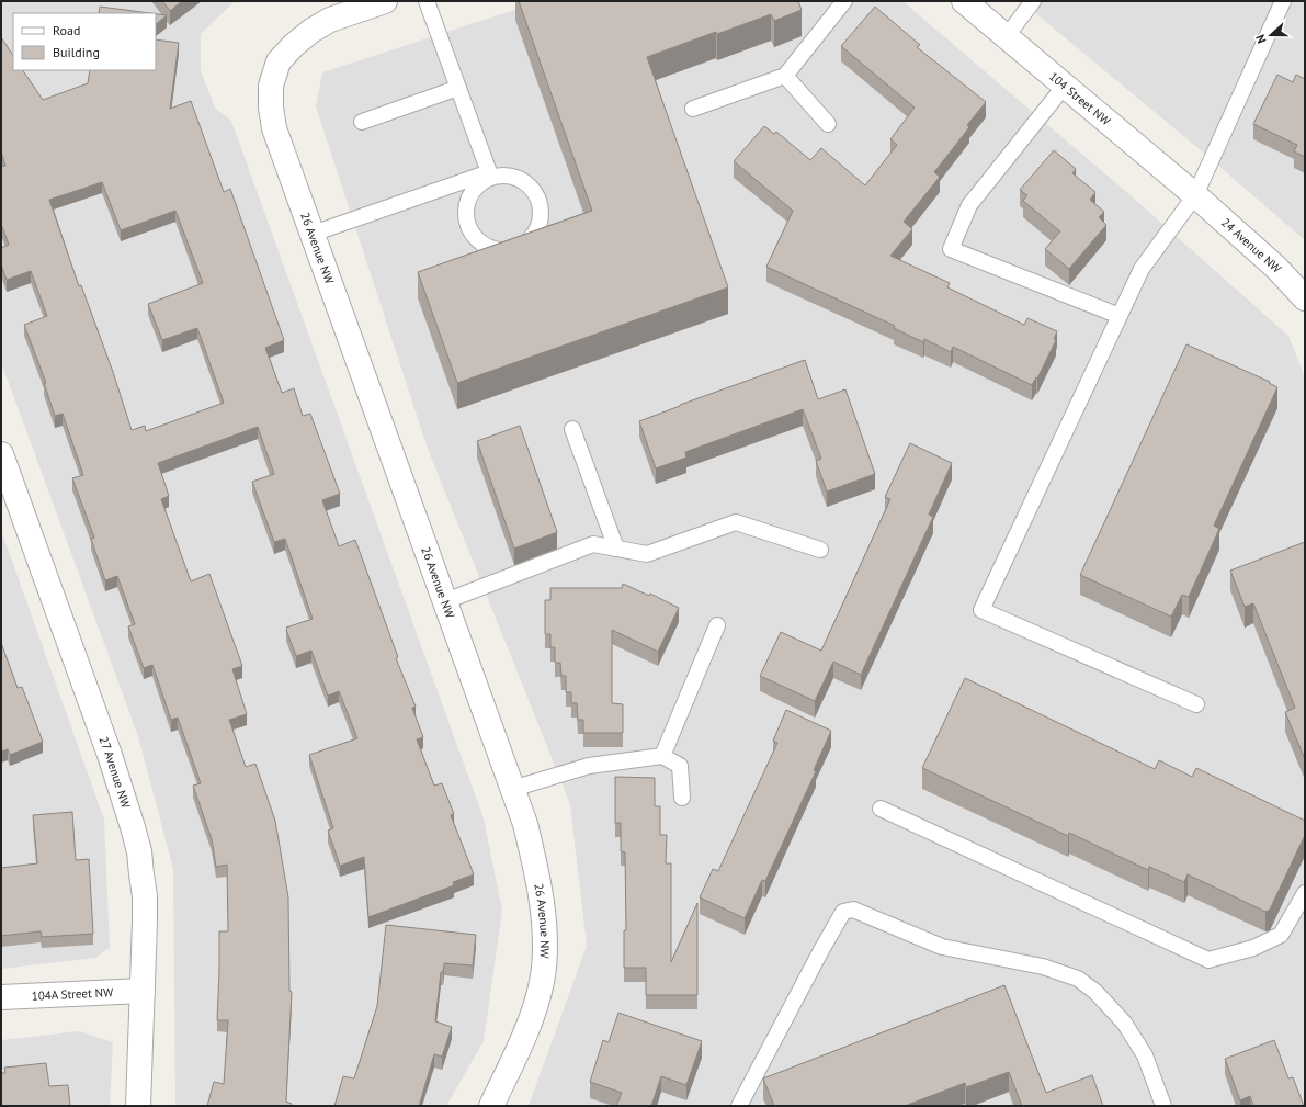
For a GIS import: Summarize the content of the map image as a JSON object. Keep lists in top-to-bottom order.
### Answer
{
  "streets": {
    "street": [
      "104 Street NW",
      "24 Avenue NW",
      "26 Avenue NW",
      "27 Avenue NW",
      "104A Street NW"
    ]
  },
  "crossings": [
    ["104 Street NW", "24 Avenue NW"],
    ["27 Avenue NW", "104A Street NW"]
  ],
  "legend": ["Road", "Building"],
  "north": "left"
}
